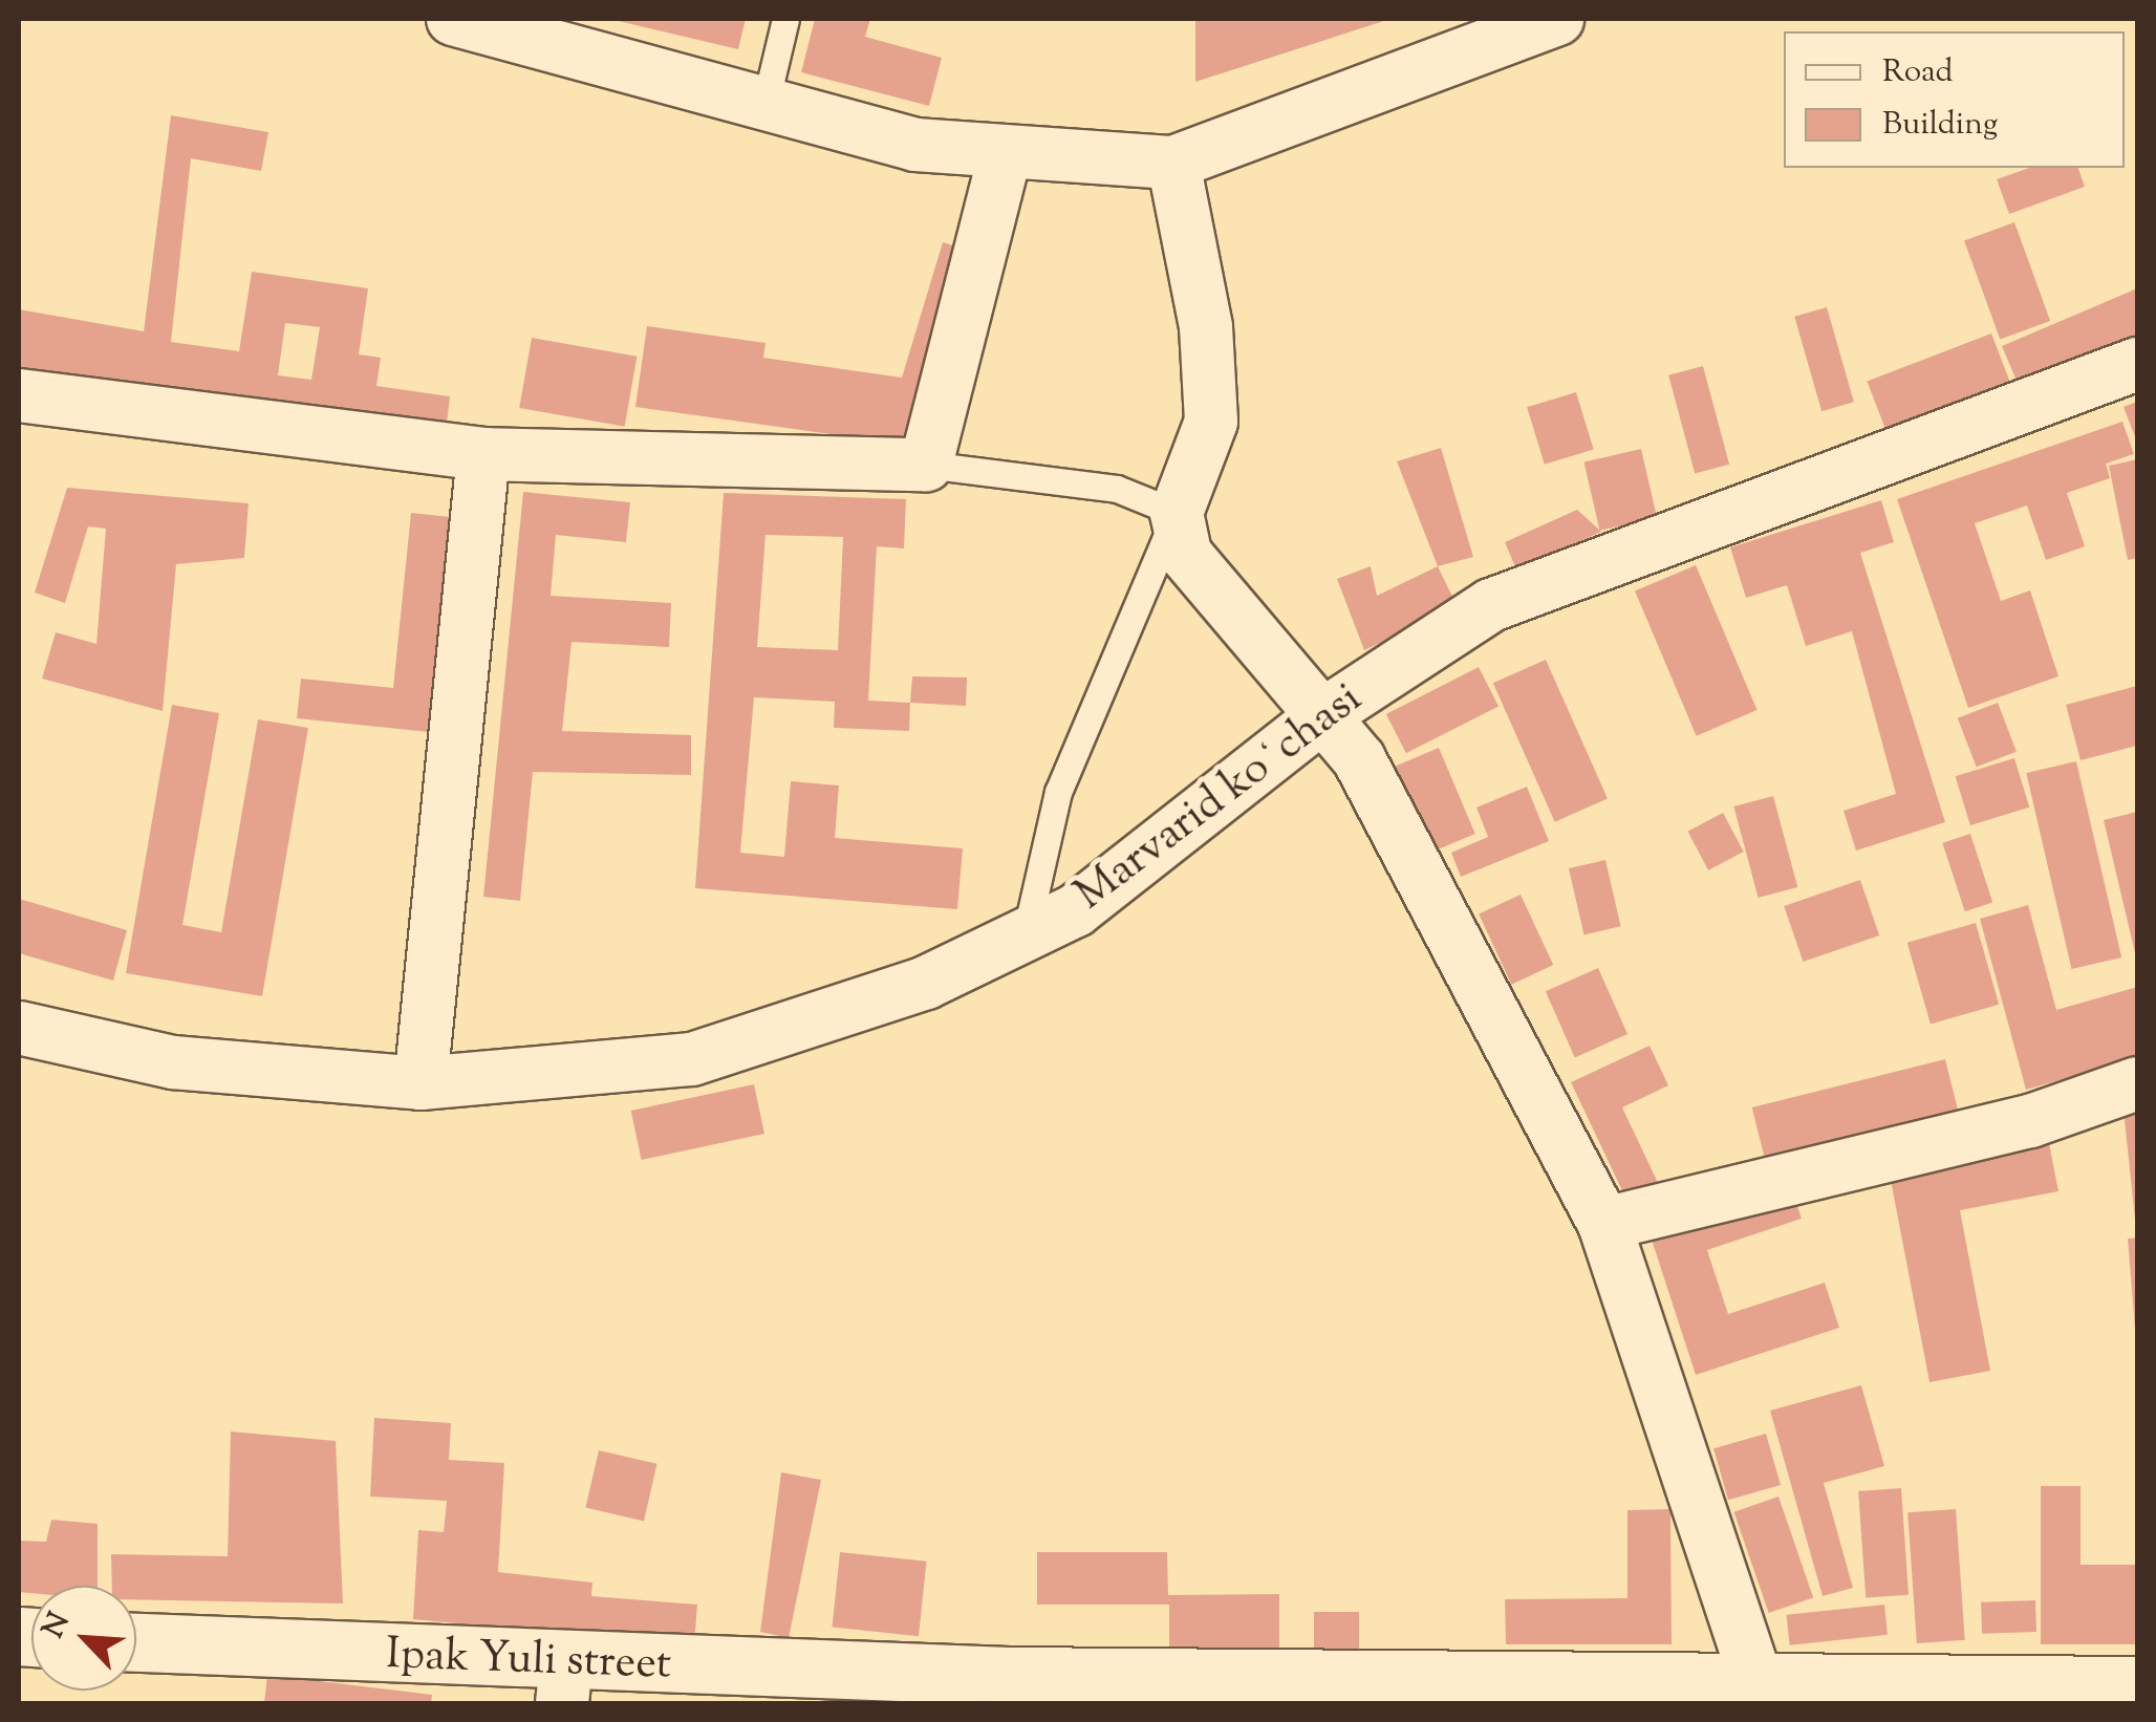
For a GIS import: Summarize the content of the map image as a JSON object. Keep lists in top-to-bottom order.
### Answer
{
  "streets": {
    "main road": ["Ipak Yuli street"],
    "street": ["Marvarid koʻchasi"]
  },
  "legend": ["Road", "Building"],
  "north": "top left"
}
